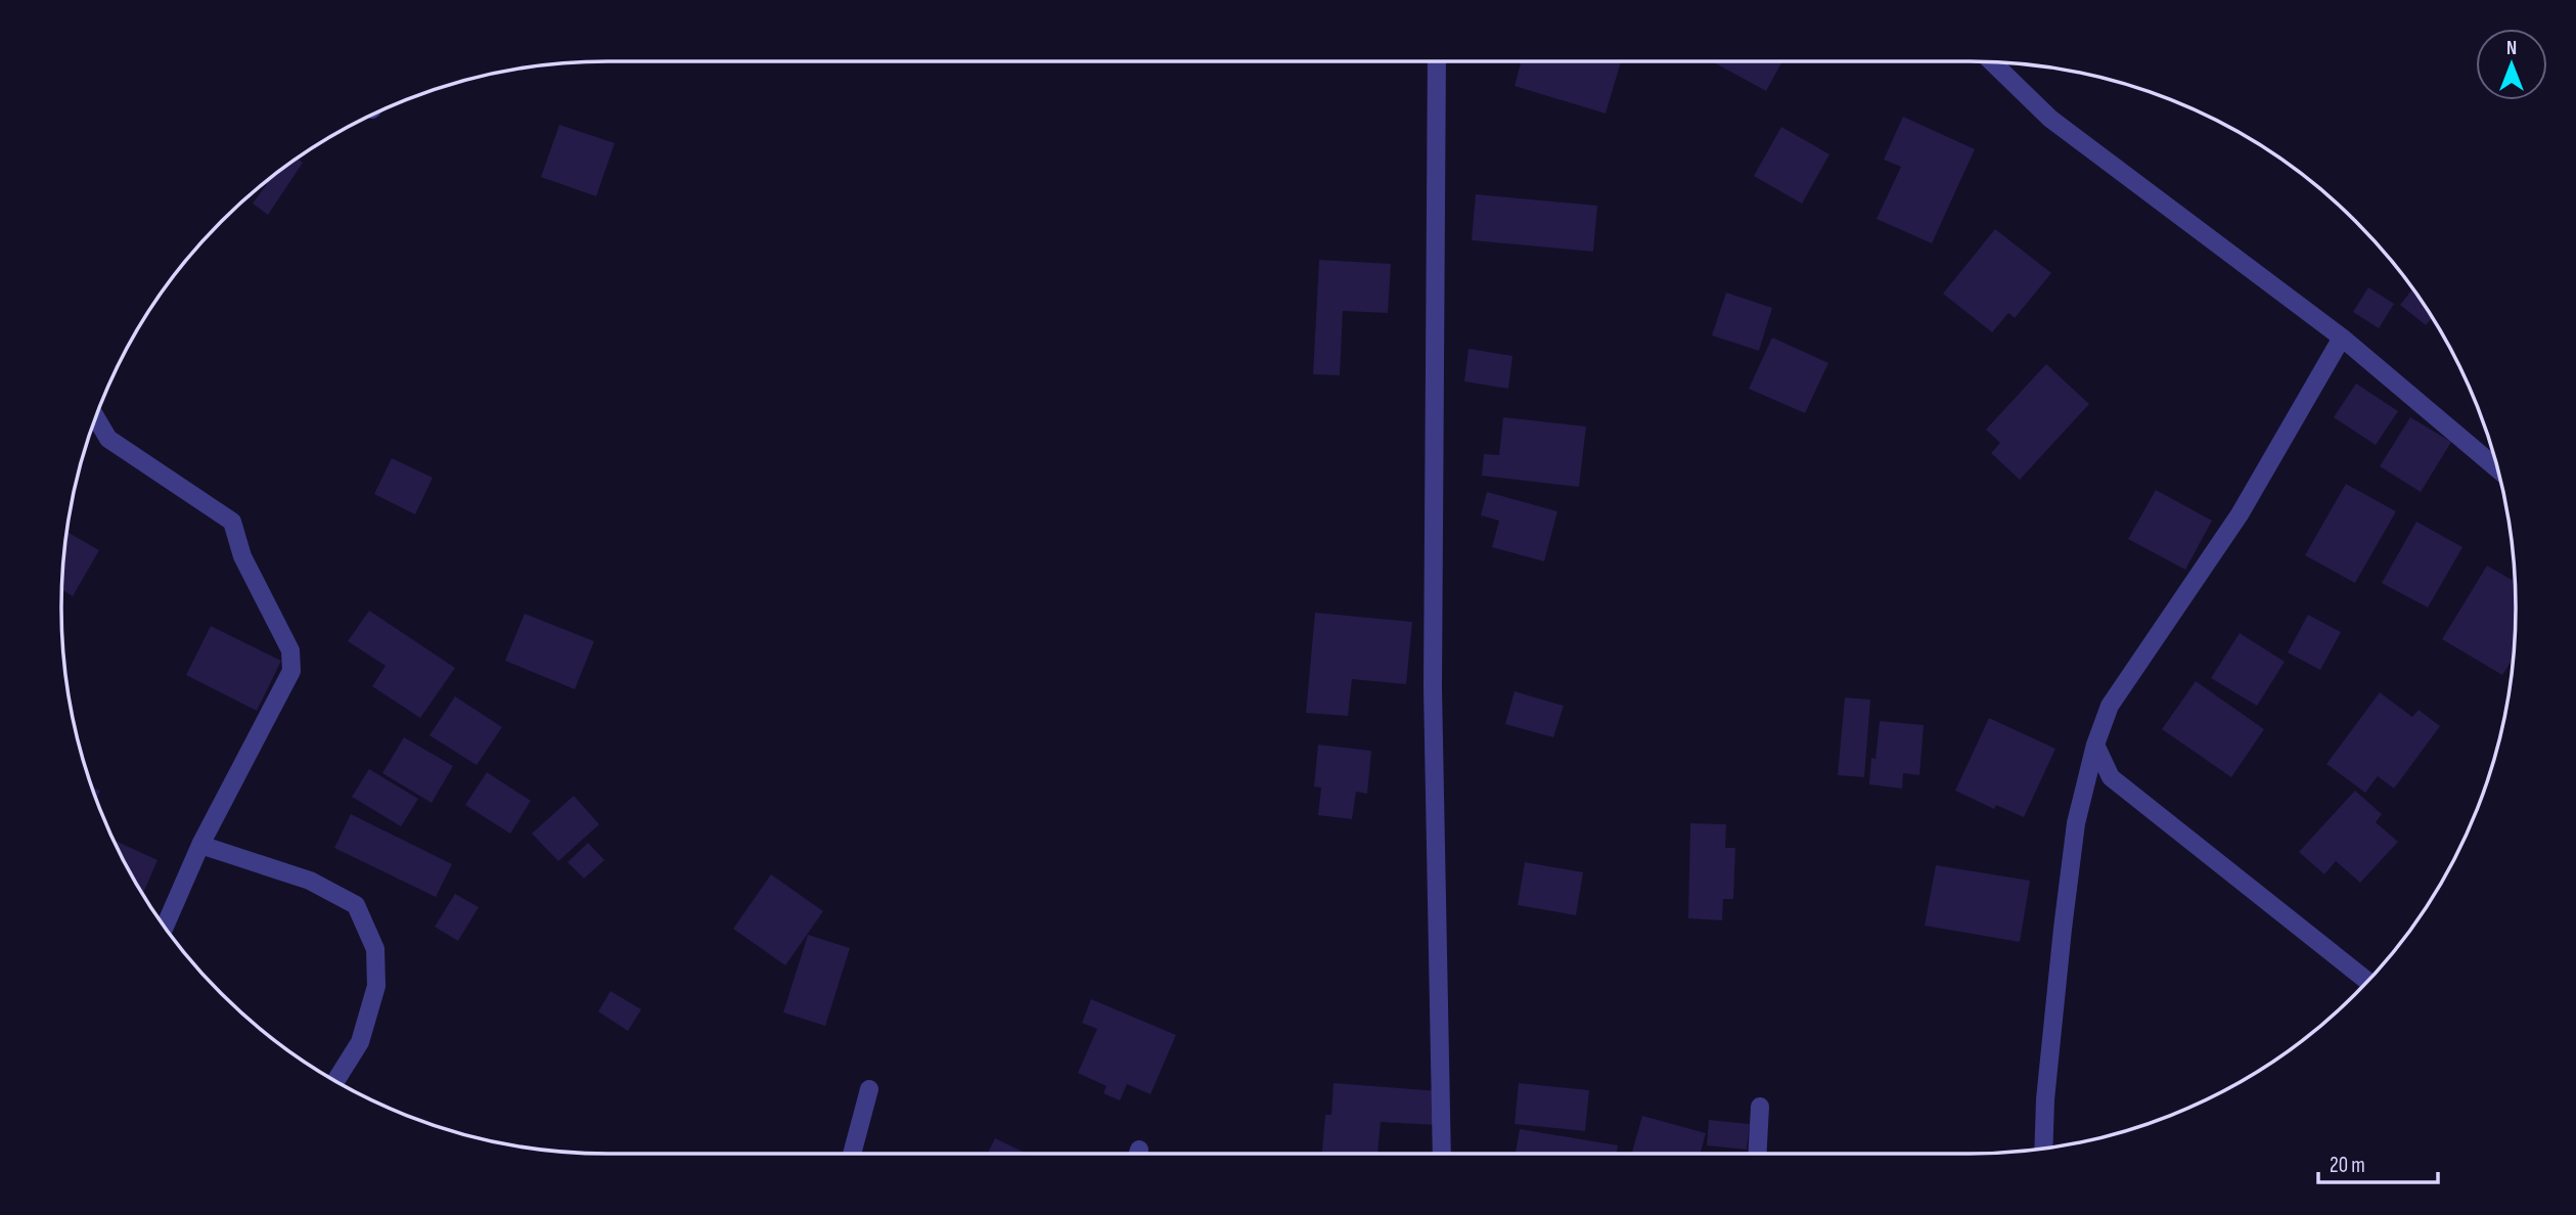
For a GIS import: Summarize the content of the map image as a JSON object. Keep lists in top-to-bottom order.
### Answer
{
  "scale_bar": "20 m",
  "north": "top"
}
